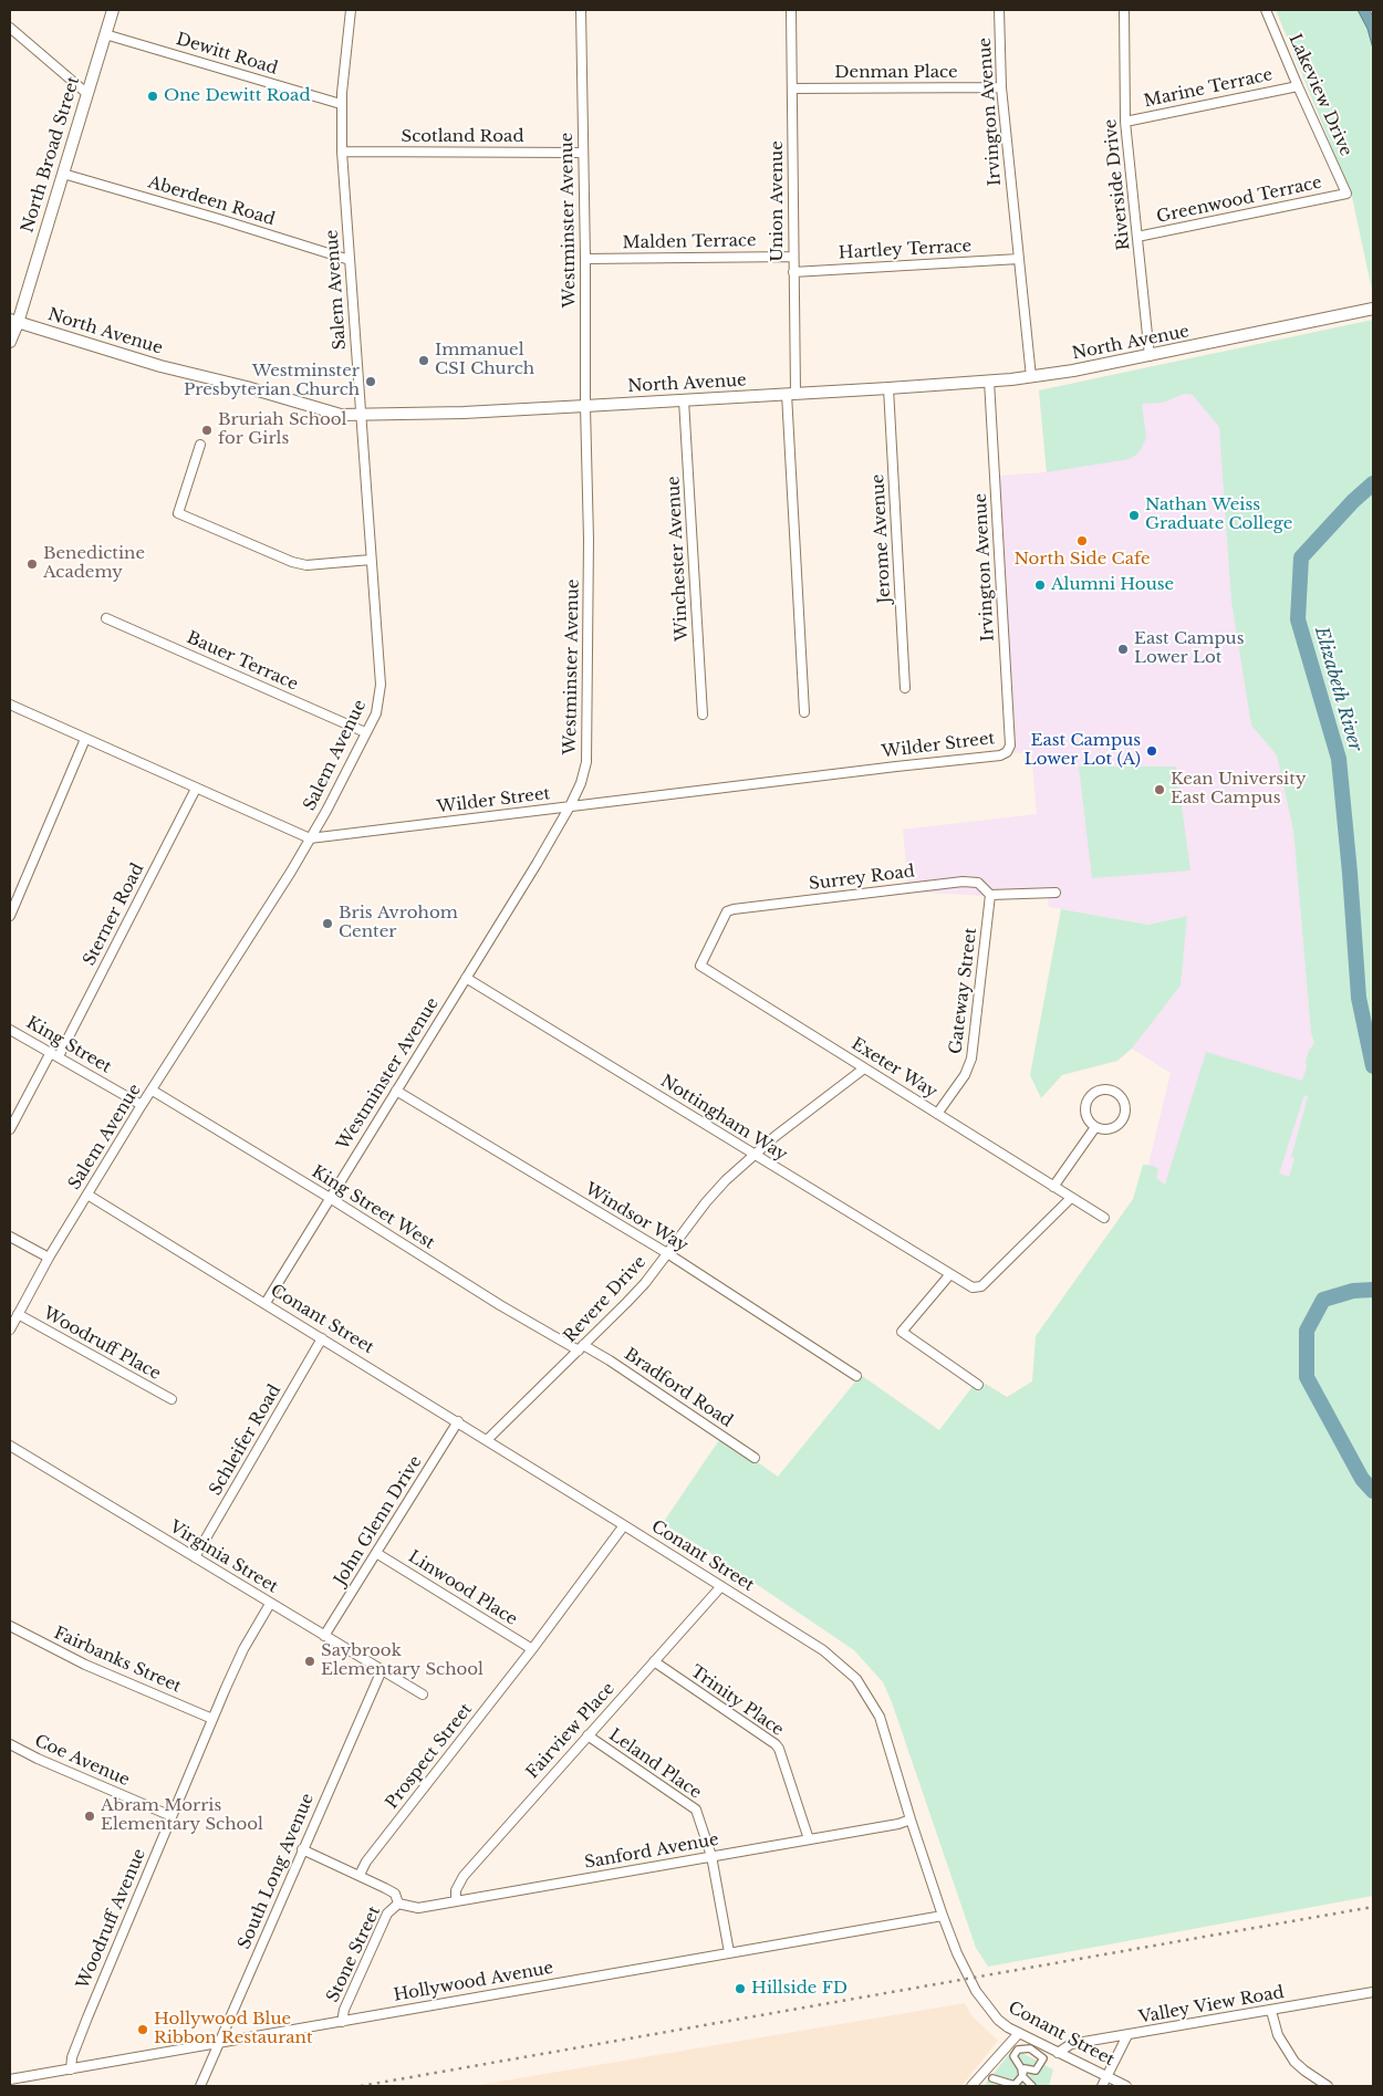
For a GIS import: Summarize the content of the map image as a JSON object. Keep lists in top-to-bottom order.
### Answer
{
  "streets": {
    "main road": ["North Broad Street", "North Avenue"],
    "street": [
      "Dewitt Road",
      "Denman Place",
      "Marine Terrace",
      "Lakeview Drive",
      "Irvington Avenue",
      "Scotland Road",
      "Riverside Drive",
      "Greenwood Terrace",
      "Aberdeen Road",
      "Union Avenue",
      "Westminster Avenue",
      "Malden Terrace",
      "Hartley Terrace",
      "Salem Avenue",
      "Jerome Avenue",
      "Winchester Avenue",
      "Bauer Terrace",
      "Wilder Street",
      "Surrey Road",
      "Sterner Road",
      "Gateway Street",
      "King Street",
      "Exeter Way",
      "Nottingham Way",
      "King Street West",
      "Windsor Way",
      "Revere Drive",
      "Conant Street",
      "Woodruff Place",
      "Bradford Road",
      "Schleifer Road",
      "John Glenn Drive",
      "Virginia Street",
      "Linwood Place",
      "Fairbanks Street",
      "Trinity Place",
      "Fairview Place",
      "Prospect Street",
      "Coe Avenue",
      "Leland Place",
      "Sanford Avenue",
      "South Long Avenue",
      "Woodruff Avenue",
      "Stone Street",
      "Hollywood Avenue",
      "Valley View Road"
    ]
  },
  "crossings": [
    ["Dewitt Road", "North Broad Street"],
    ["Dewitt Road", "Salem Avenue"],
    ["Denman Place", "Irvington Avenue"],
    ["Denman Place", "Union Avenue"],
    ["Marine Terrace", "Lakeview Drive"],
    ["Marine Terrace", "Riverside Drive"],
    ["Lakeview Drive", "Greenwood Terrace"],
    ["Irvington Avenue", "Hartley Terrace"],
    ["Irvington Avenue", "North Avenue"],
    ["Irvington Avenue", "Wilder Street"],
    ["Scotland Road", "Westminster Avenue"],
    ["Scotland Road", "Salem Avenue"],
    ["North Broad Street", "Aberdeen Road"],
    ["North Broad Street", "North Avenue"],
    ["Riverside Drive", "Greenwood Terrace"],
    ["Riverside Drive", "North Avenue"],
    ["Aberdeen Road", "Salem Avenue"],
    ["Union Avenue", "Malden Terrace"],
    ["Union Avenue", "Hartley Terrace"],
    ["Union Avenue", "North Avenue"],
    ["Westminster Avenue", "Malden Terrace"],
    ["Westminster Avenue", "North Avenue"],
    ["Westminster Avenue", "Wilder Street"],
    ["Westminster Avenue", "Nottingham Way"],
    ["Westminster Avenue", "King Street West"],
    ["Westminster Avenue", "Windsor Way"],
    ["Westminster Avenue", "Conant Street"],
    ["Salem Avenue", "North Avenue"],
    ["Salem Avenue", "Bauer Terrace"],
    ["Salem Avenue", "Wilder Street"],
    ["Salem Avenue", "King Street"],
    ["Salem Avenue", "King Street West"],
    ["Salem Avenue", "Conant Street"],
    ["Salem Avenue", "Woodruff Place"],
    ["North Avenue", "Jerome Avenue"],
    ["North Avenue", "Winchester Avenue"],
    ["Surrey Road", "Gateway Street"],
    ["Surrey Road", "Exeter Way"],
    ["Sterner Road", "King Street"],
    ["Gateway Street", "Exeter Way"],
    ["Exeter Way", "Nottingham Way"],
    ["Exeter Way", "Revere Drive"],
    ["Nottingham Way", "Revere Drive"],
    ["King Street West", "Revere Drive"],
    ["King Street West", "Bradford Road"],
    ["Windsor Way", "Revere Drive"],
    ["Revere Drive", "Conant Street"],
    ["Revere Drive", "Bradford Road"],
    ["Conant Street", "Schleifer Road"],
    ["Conant Street", "John Glenn Drive"],
    ["Conant Street", "Fairview Place"],
    ["Conant Street", "Prospect Street"],
    ["Conant Street", "Sanford Avenue"],
    ["Conant Street", "Hollywood Avenue"],
    ["Conant Street", "Valley View Road"],
    ["Schleifer Road", "Virginia Street"],
    ["John Glenn Drive", "Virginia Street"],
    ["John Glenn Drive", "Linwood Place"],
    ["Virginia Street", "South Long Avenue"],
    ["Virginia Street", "Woodruff Avenue"],
    ["Linwood Place", "Prospect Street"],
    ["Fairbanks Street", "Woodruff Avenue"],
    ["Trinity Place", "Fairview Place"],
    ["Trinity Place", "Sanford Avenue"],
    ["Fairview Place", "Leland Place"],
    ["Fairview Place", "Sanford Avenue"],
    ["Coe Avenue", "Woodruff Avenue"],
    ["Leland Place", "Sanford Avenue"],
    ["Leland Place", "Hollywood Avenue"],
    ["Sanford Avenue", "Stone Street"],
    ["South Long Avenue", "Hollywood Avenue"],
    ["Woodruff Avenue", "Hollywood Avenue"],
    ["Stone Street", "Hollywood Avenue"]
  ],
  "water": ["Elizabeth River"],
  "places": [
    "One Dewitt Road",
    "Immanuel CSI Church",
    "Westminster Presbyterian Church",
    "Bruriah School for Girls",
    "Nathan Weiss Graduate College",
    "North Side Cafe",
    "Benedictine Academy",
    "Alumni House",
    "East Campus Lower Lot",
    "East Campus Lower Lot (A)",
    "Kean University East Campus",
    "Bris Avrohom Center",
    "Saybrook Elementary School",
    "Abram Morris Elementary School",
    "Hillside FD",
    "Hollywood Blue Ribbon Restaurant"
  ]
}
